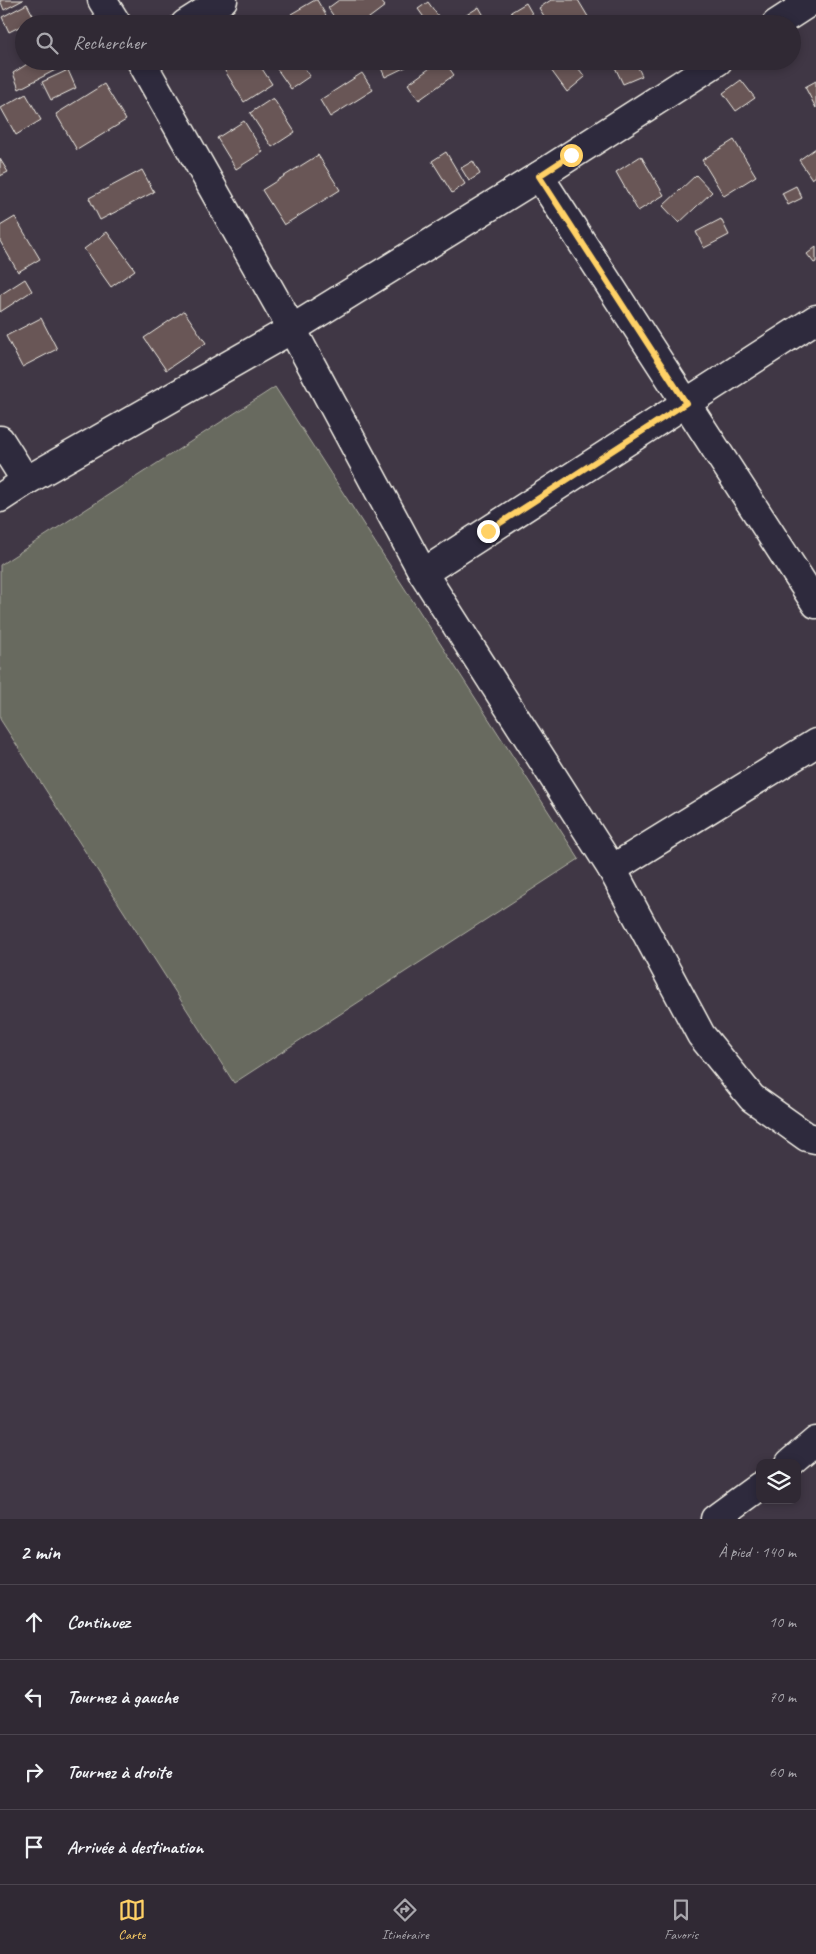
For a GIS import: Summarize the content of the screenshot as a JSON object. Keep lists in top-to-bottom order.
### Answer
{
  "page": {
    "search": "Rechercher",
    "heading": ["2 min", "À pied · 140 m"],
    "list": [
      ["Continuez", "10 m"],
      ["Tournez à gauche", "70 m"],
      ["Tournez à droite", "60 m"],
      "Arrivée à destination"
    ],
    "nav": ["Carte", "Itinéraire", "Favoris"]
  }
}
